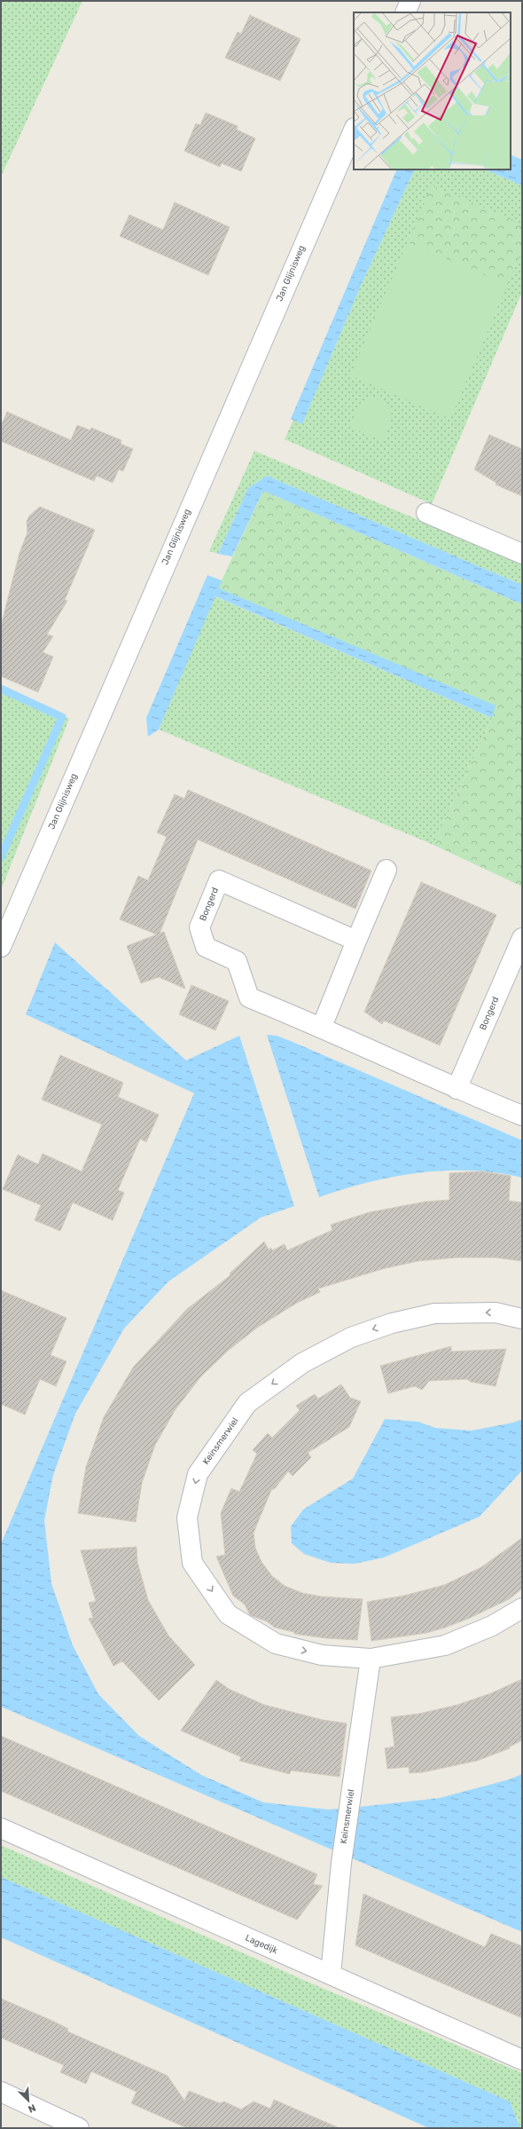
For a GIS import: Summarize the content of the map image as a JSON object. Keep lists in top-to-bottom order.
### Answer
{
  "streets": {
    "street": [
      "Jan Glijnisweg",
      "Bongerd",
      "Keinsmerwiel",
      "Lagedijk"
    ]
  },
  "crossings": [
    ["Keinsmerwiel", "Lagedijk"]
  ],
  "north": "bottom right"
}
